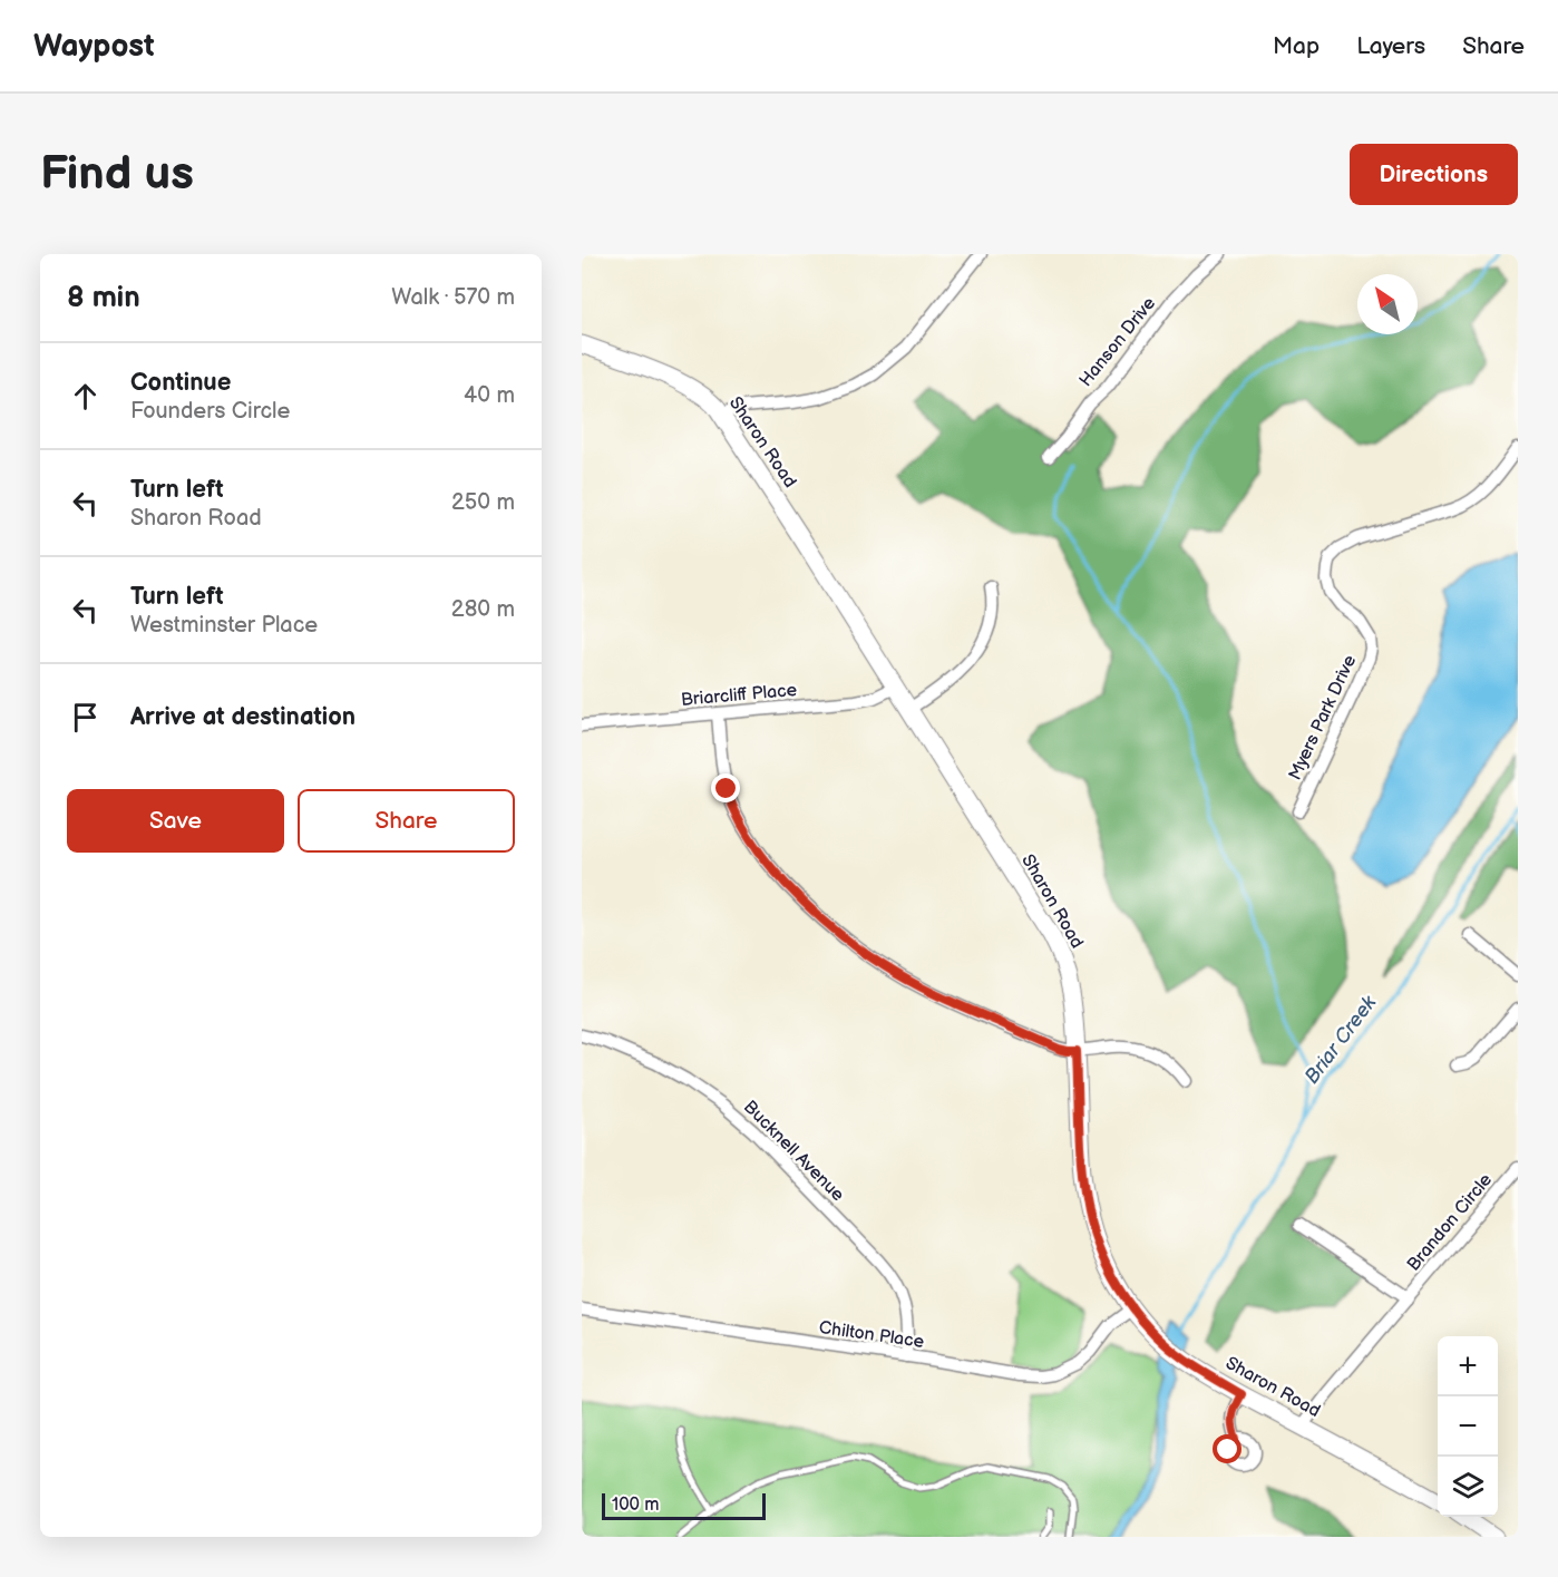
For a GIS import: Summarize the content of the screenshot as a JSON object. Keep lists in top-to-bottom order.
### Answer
{
  "streets": {
    "street": [
      "Hanson Drive",
      "Sharon Road",
      "Briarcliff Place",
      "Myers Park Drive",
      "Bucknell Avenue",
      "Brandon Circle",
      "Chilton Place"
    ]
  },
  "crossings": [
    ["Sharon Road", "Briarcliff Place"],
    ["Sharon Road", "Brandon Circle"],
    ["Sharon Road", "Chilton Place"],
    ["Bucknell Avenue", "Chilton Place"]
  ],
  "water": ["Briar Creek"],
  "scale_bar": "100 m",
  "north": "top left",
  "page": {
    "header": "Waypost",
    "nav": ["Map", "Layers", "Share"],
    "buttons": [
      "Directions",
      ["Save", "Share"]
    ],
    "title": "Find us",
    "heading": ["8 min", "Walk · 570 m"],
    "list": [
      ["Continue", "Founders Circle", "40 m"],
      ["Turn left", "Sharon Road", "250 m"],
      ["Turn left", "Westminster Place", "280 m"],
      "Arrive at destination"
    ],
    "map_buttons": ["+", "−"],
    "scale": "100 m"
  }
}
